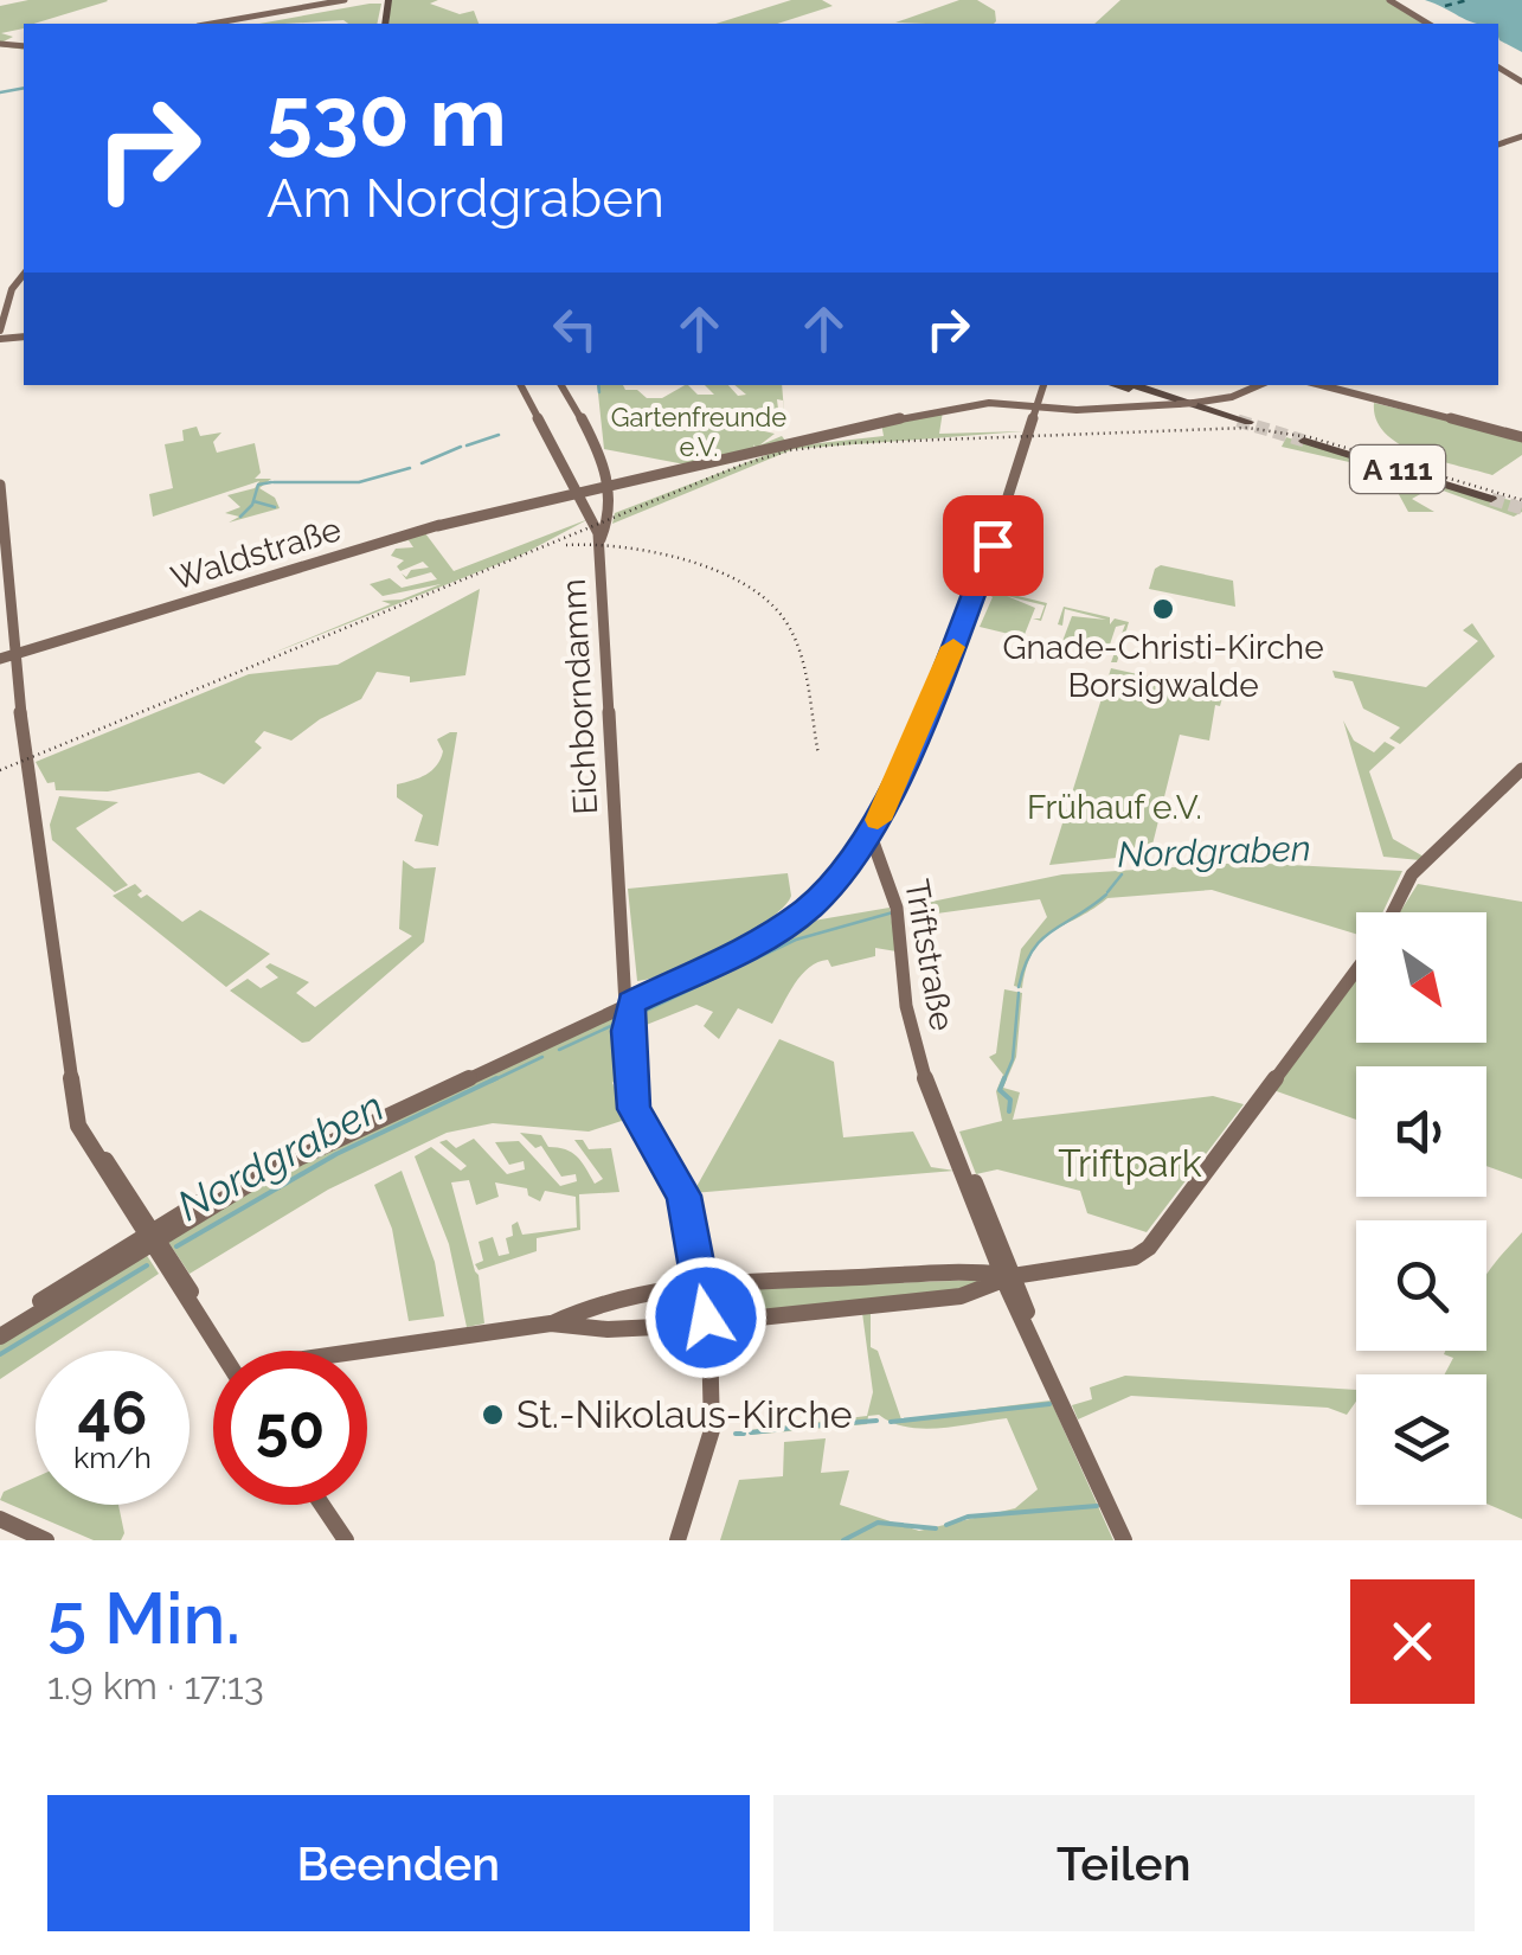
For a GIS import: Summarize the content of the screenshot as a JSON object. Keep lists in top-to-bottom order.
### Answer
{
  "streets": {
    "highway": ["A 111"],
    "main road": ["Waldstraße", "Eichborndamm", "Triftstraße"]
  },
  "crossings": [
    ["Waldstraße", "Eichborndamm"]
  ],
  "water": ["Nordgraben"],
  "parks": ["Gartenfreunde e.V.", "Frühauf e.V.", "Triftpark"],
  "places": ["Gnade-Christi-Kirche Borsigwalde", "St.-Nikolaus-Kirche"],
  "north": "bottom right",
  "page": {
    "turn": ["530 m", "Am Nordgraben"],
    "speed": "46 km/h",
    "limit": "50",
    "heading": ["5 Min.", "1.9 km · 17:13"],
    "buttons": ["Beenden", "Teilen"]
  }
}
